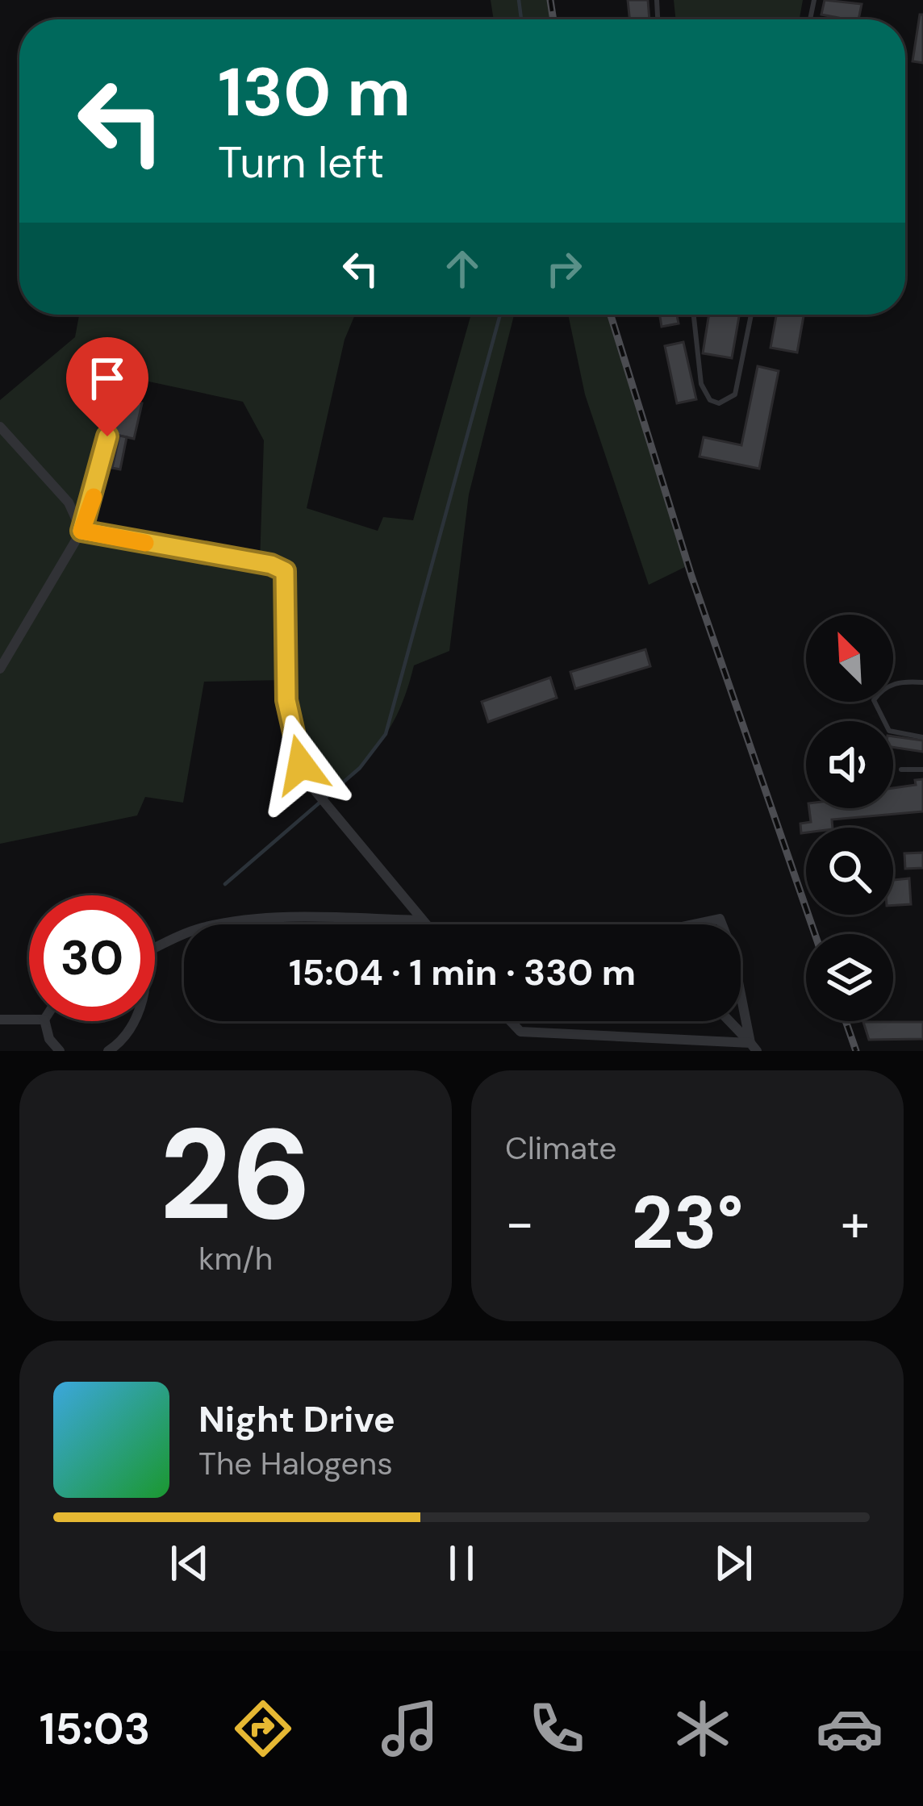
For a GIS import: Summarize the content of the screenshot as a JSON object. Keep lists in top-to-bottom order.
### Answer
{
  "north": "top left",
  "page": {
    "turn": ["130 m", "Turn left"],
    "limit": "30",
    "trip": "15:04 · 1 min · 330 m",
    "tile": [
      ["26", "km/h"],
      "Climate"
    ],
    "heat": ["−", "23°", "+"],
    "song": ["Night Drive", "The Halogens"],
    "tabs": "15:03"
  }
}
